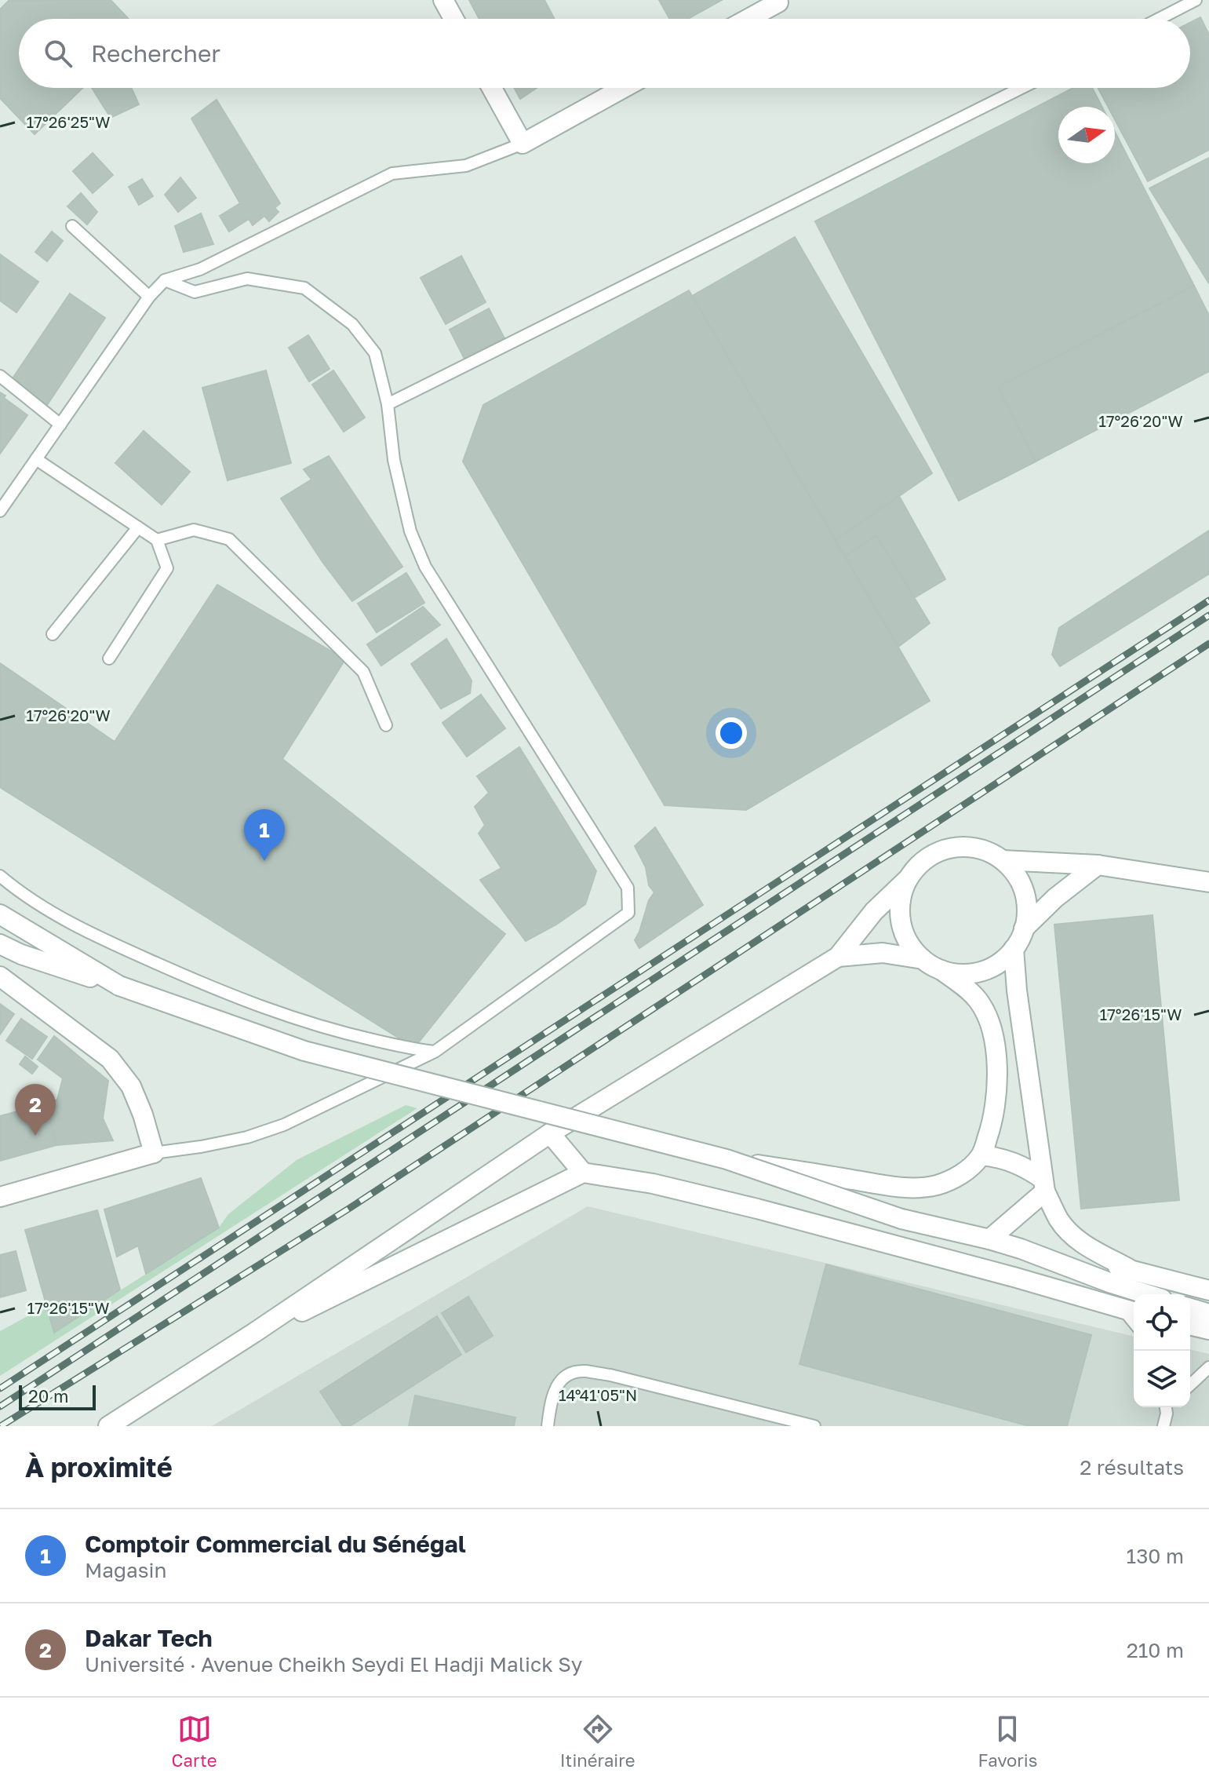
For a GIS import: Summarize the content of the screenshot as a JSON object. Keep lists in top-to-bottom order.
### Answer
{
  "scale_bar": "20 m",
  "north": "right",
  "page": {
    "search": "Rechercher",
    "pins": ["1", "2"],
    "scale": "20 m",
    "heading": ["À proximité", "2 résultats"],
    "list": [
      {
        "mark": "1",
        "name": "Comptoir Commercial du Sénégal",
        "note": "Magasin",
        "value": "130 m"
      },
      {
        "mark": "2",
        "name": "Dakar Tech",
        "note": "Université · Avenue Cheikh Seydi El Hadji Malick Sy",
        "value": "210 m"
      }
    ],
    "nav": ["Carte", "Itinéraire", "Favoris"]
  },
  "coordinates": [
    "17°26'25\"W",
    "17°26'20\"W",
    "17°26'15\"W",
    "14°41'05\"N"
  ]
}
